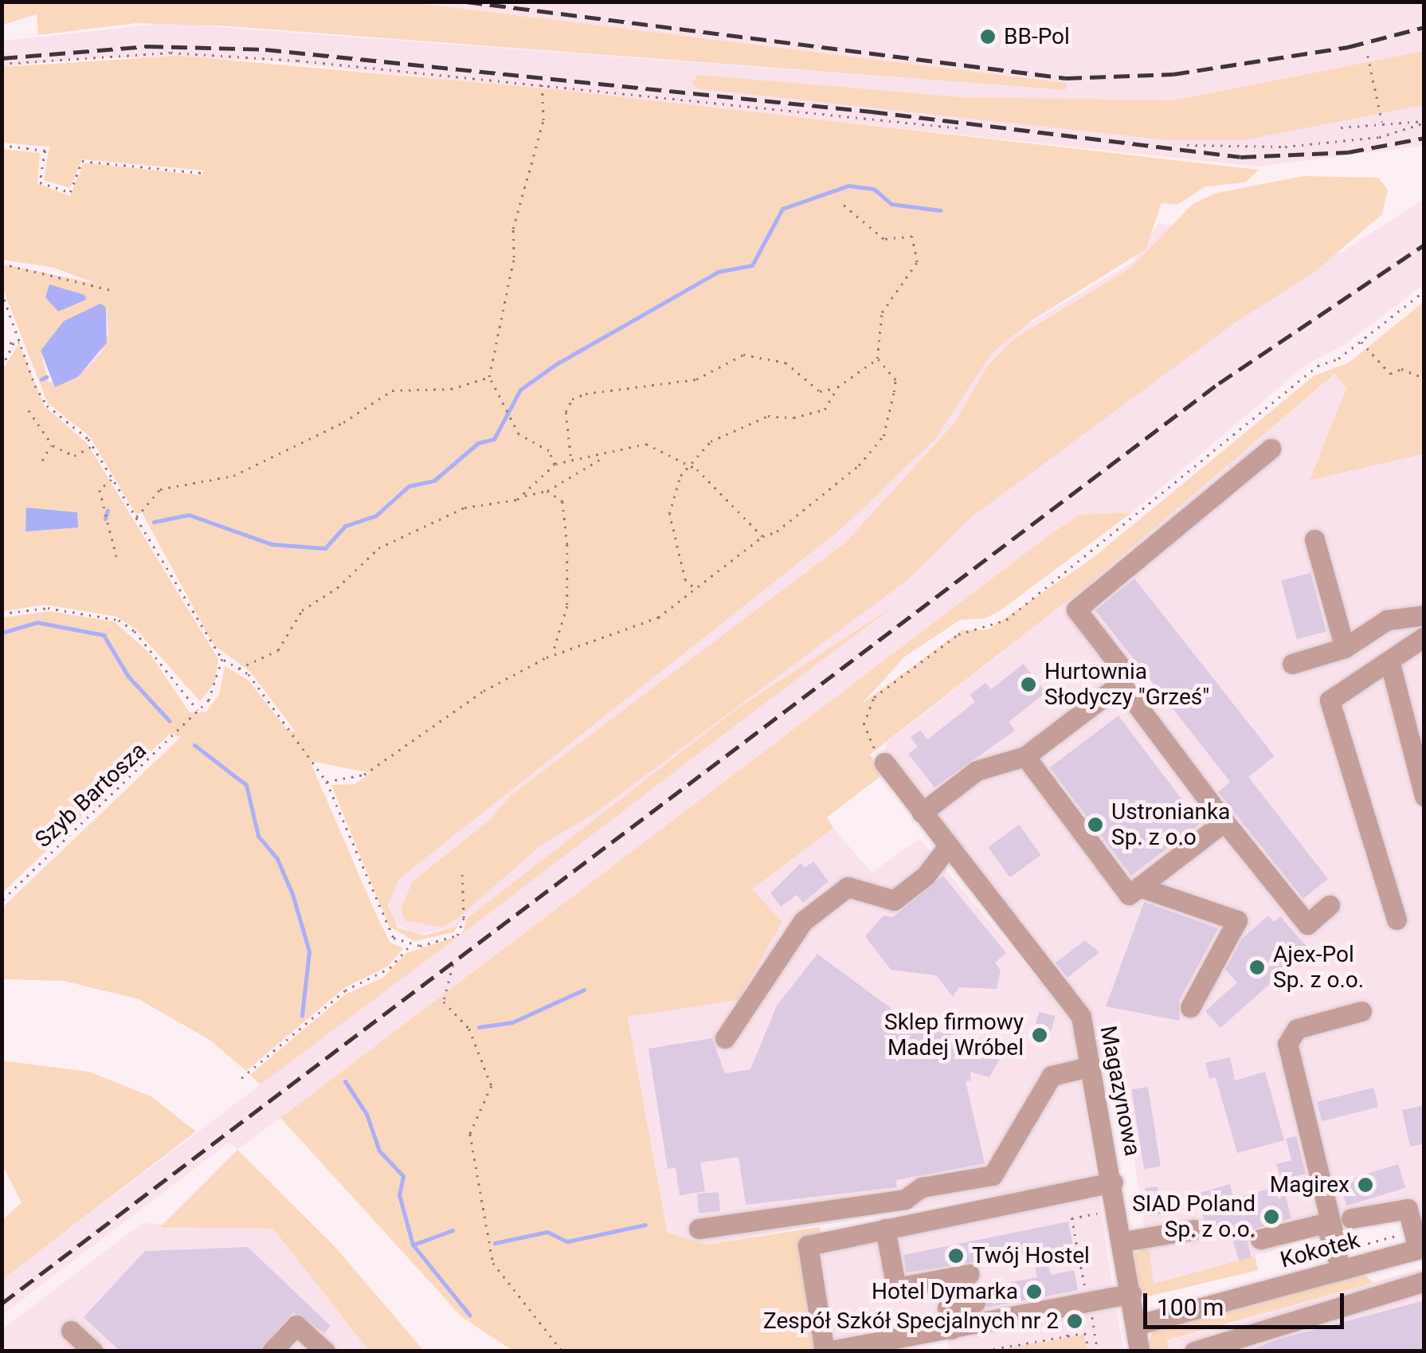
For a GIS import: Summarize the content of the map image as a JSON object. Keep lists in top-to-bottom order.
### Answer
{
  "streets": {
    "street": ["Magazynowa", "Kokotek"],
    "path": ["Szyb Bartosza"]
  },
  "crossings": [
    ["Magazynowa", "Kokotek"]
  ],
  "places": [
    "BB-Pol",
    "Hurtownia Słodyczy \"Grześ\"",
    "Ustronianka Sp. z o.o",
    "Ajex-Pol Sp. z o.o.",
    "Sklep firmowy Madej Wróbel",
    "Magirex",
    "SIAD Poland Sp. z o.o.",
    "Twój Hostel",
    "Hotel Dymarka",
    "Zespół Szkół Specjalnych nr 2"
  ],
  "scale_bar": "100 m"
}
